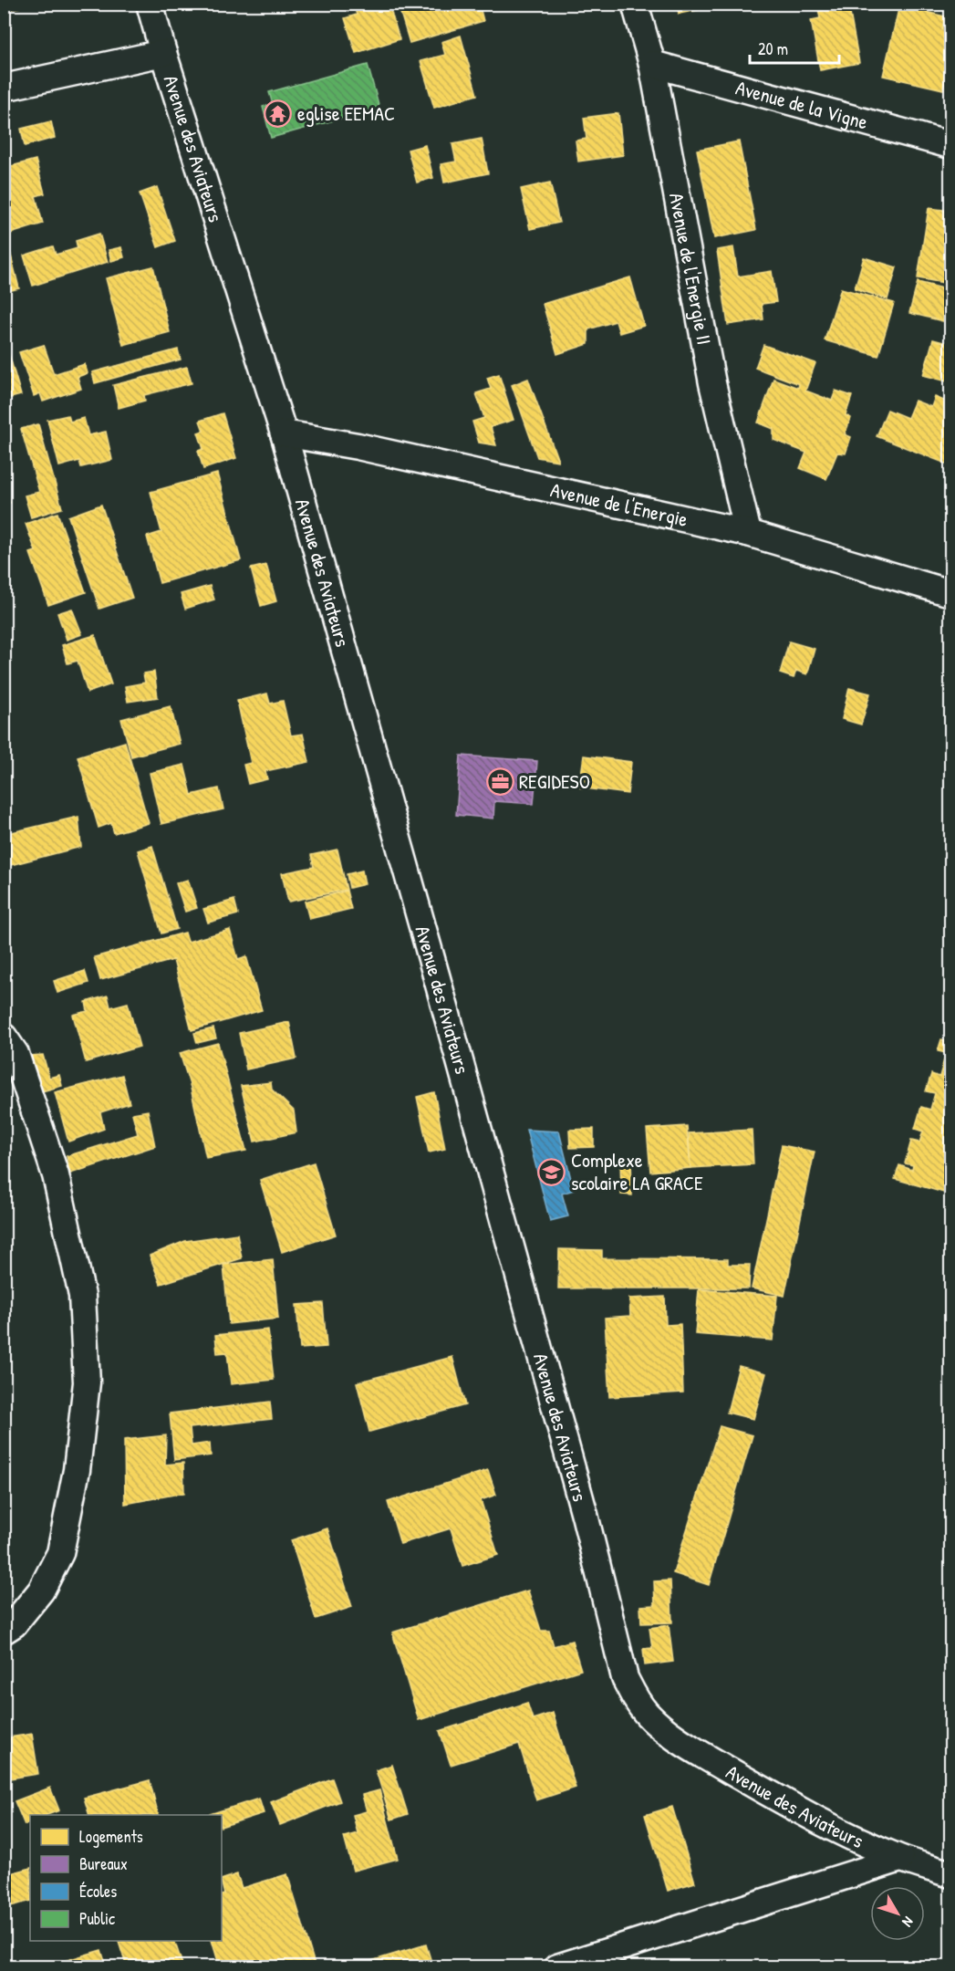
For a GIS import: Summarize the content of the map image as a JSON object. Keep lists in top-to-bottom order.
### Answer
{
  "streets": {
    "street": [
      "Avenue de la Vigne",
      "Avenue des Aviateurs",
      "Avenue de l'Energie II",
      "Avenue de l'Energie"
    ]
  },
  "crossings": [
    ["Avenue de la Vigne", "Avenue de l'Energie II"],
    ["Avenue des Aviateurs", "Avenue de l'Energie"],
    ["Avenue de l'Energie II", "Avenue de l'Energie"]
  ],
  "places": {
    "temple": ["eglise EEMAC"],
    "office": ["REGIDESO"],
    "school or university": ["Complexe scolaire LA GRACE"]
  },
  "legend": [
    "Logements",
    "Bureaux",
    "Écoles",
    "Public"
  ],
  "scale_bar": "20 m",
  "north": "bottom right"
}
